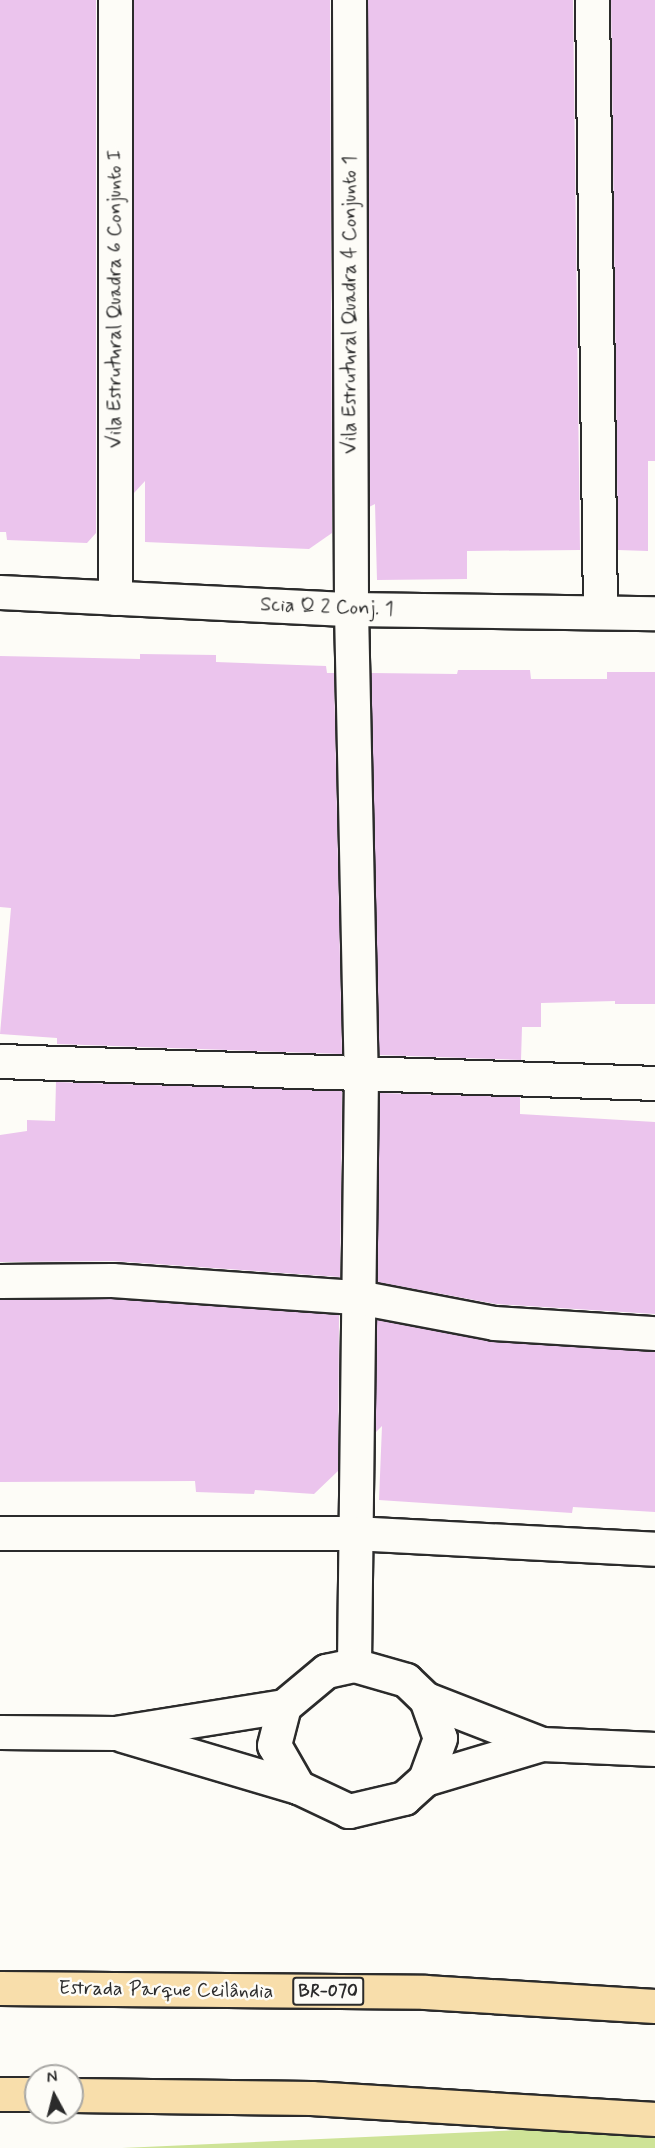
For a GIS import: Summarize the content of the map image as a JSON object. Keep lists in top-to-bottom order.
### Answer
{
  "streets": {
    "highway": ["Estrada Parque Ceilândia", "BR-070"],
    "street": ["Vila Estrutural Quadra 6 Conjunto I", "Vila Estrutural Quadra 4 Conjunto 1", "Scia Q 2 Conj. 1"]
  },
  "crossings": [
    ["Vila Estrutural Quadra 6 Conjunto I", "Scia Q 2 Conj. 1"],
    ["Vila Estrutural Quadra 4 Conjunto 1", "Scia Q 2 Conj. 1"]
  ],
  "north": "top"
}
